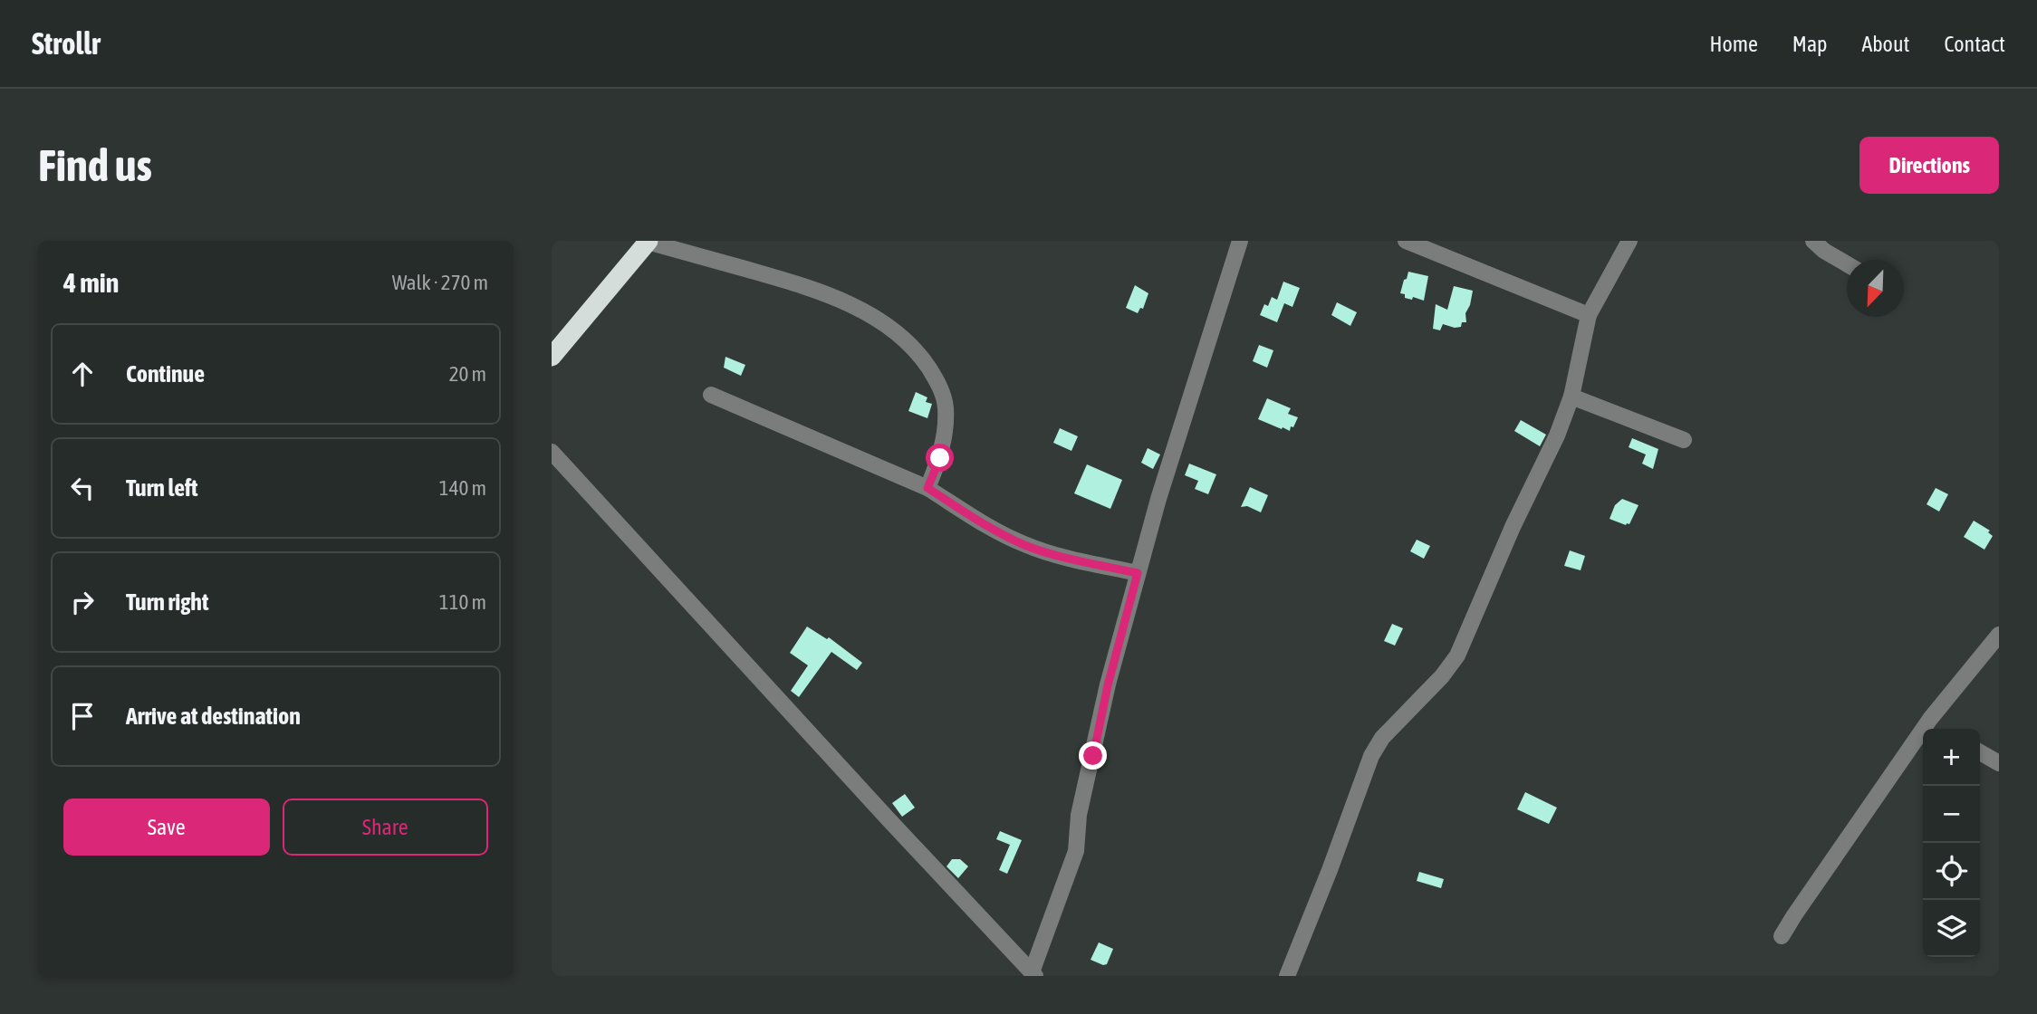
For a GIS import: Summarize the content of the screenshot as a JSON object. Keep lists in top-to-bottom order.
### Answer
{
  "north": "bottom left",
  "page": {
    "header": "Strollr",
    "nav": [
      "Home",
      "Map",
      "About",
      "Contact"
    ],
    "buttons": [
      "Directions",
      ["Save", "Share"]
    ],
    "title": "Find us",
    "heading": ["4 min", "Walk · 270 m"],
    "list": [
      ["Continue", "20 m"],
      ["Turn left", "140 m"],
      ["Turn right", "110 m"],
      "Arrive at destination"
    ],
    "map_buttons": ["+", "−"]
  }
}
